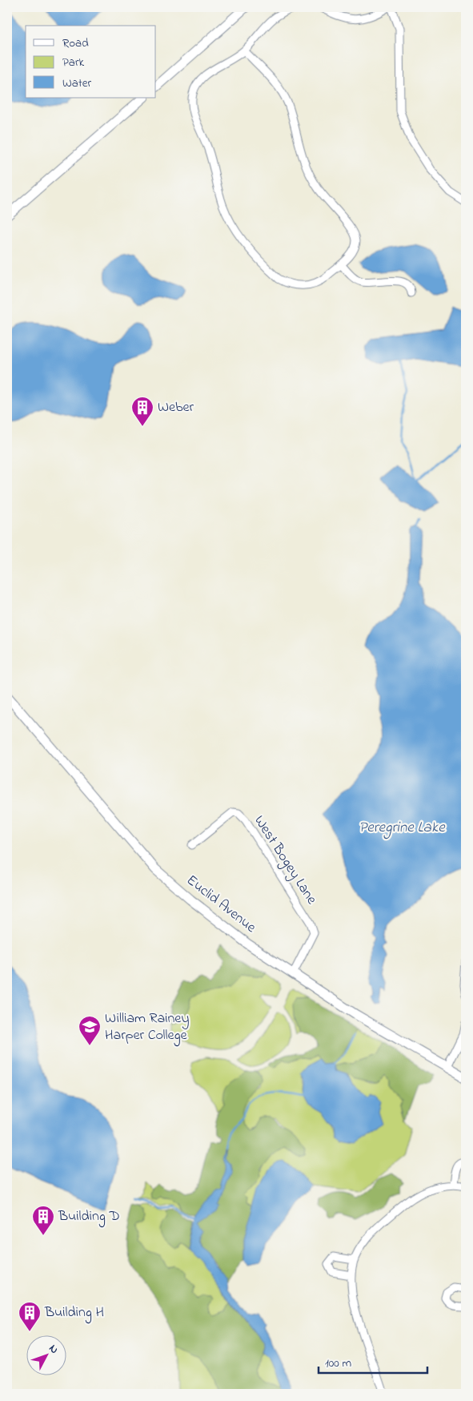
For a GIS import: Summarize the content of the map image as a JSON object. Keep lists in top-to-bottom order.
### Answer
{
  "streets": {
    "main road": ["Euclid Avenue"],
    "street": ["West Bogey Lane"]
  },
  "crossings": [
    ["West Bogey Lane", "Euclid Avenue"]
  ],
  "water": ["Peregrine Lake"],
  "places": {
    "building": ["Weber", "Building D", "Building H"],
    "school or university": ["William Rainey Harper College"]
  },
  "legend": ["Road", "Park", "Water"],
  "scale_bar": "100 m",
  "north": "top right"
}
